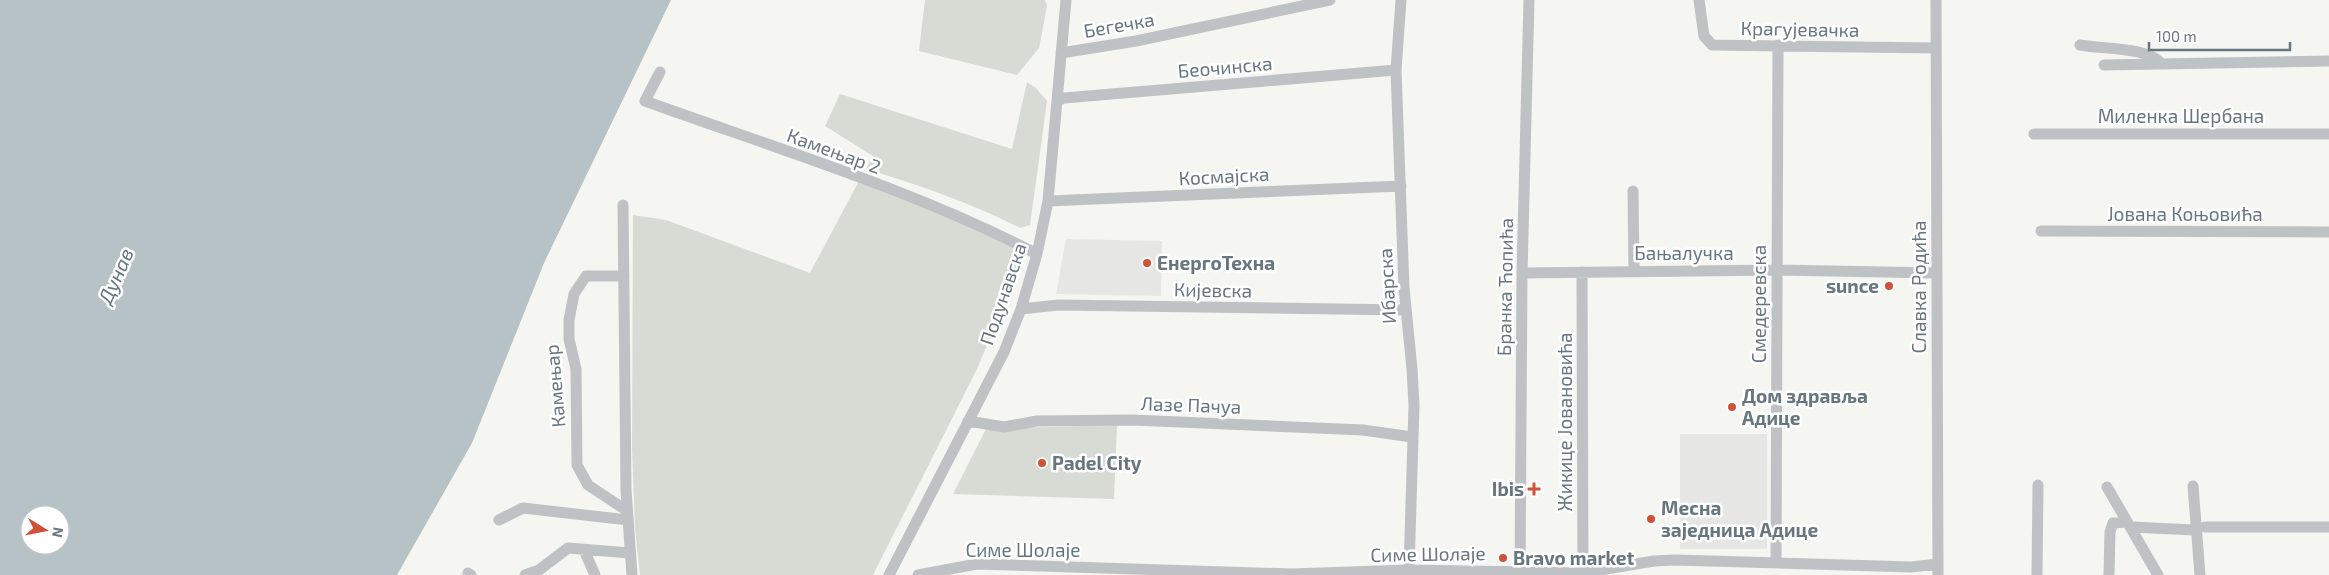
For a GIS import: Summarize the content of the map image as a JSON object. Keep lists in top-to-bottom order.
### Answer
{
  "streets": {
    "street": [
      "Бегечка",
      "Крагујевачка",
      "Беочинска",
      "Миленка Шербана",
      "Камењар 2",
      "Космајска",
      "Јована Коњовића",
      "Бањалучка",
      "Ибарска",
      "Бранка Ћопића",
      "Славка Родића",
      "Кијевска",
      "Подунавска",
      "Смедеревска",
      "Камењар",
      "Лазе Пачуа",
      "Жикице Јовановића",
      "Симе Шолаје"
    ]
  },
  "crossings": [
    ["Бегечка", "Подунавска"],
    ["Крагујевачка", "Славка Родића"],
    ["Крагујевачка", "Смедеревска"],
    ["Беочинска", "Ибарска"],
    ["Беочинска", "Подунавска"],
    ["Камењар 2", "Подунавска"],
    ["Космајска", "Ибарска"],
    ["Космајска", "Подунавска"],
    ["Бањалучка", "Бранка Ћопића"],
    ["Бањалучка", "Славка Родића"],
    ["Бањалучка", "Смедеревска"],
    ["Бањалучка", "Жикице Јовановића"],
    ["Ибарска", "Кијевска"],
    ["Ибарска", "Лазе Пачуа"],
    ["Ибарска", "Симе Шолаје"],
    ["Бранка Ћопића", "Симе Шолаје"],
    ["Славка Родића", "Симе Шолаје"],
    ["Кијевска", "Подунавска"],
    ["Подунавска", "Лазе Пачуа"],
    ["Смедеревска", "Симе Шолаје"],
    ["Жикице Јовановића", "Симе Шолаје"]
  ],
  "water": ["Дунав"],
  "places": {
    "other": [
      "ЕнергоТехна",
      "sunce",
      "Дом здравља Адице",
      "Padel City",
      "Месна заједница Адице",
      "Bravo market"
    ],
    "health": ["Ibis"]
  },
  "scale_bar": "100 m",
  "north": "right"
}
